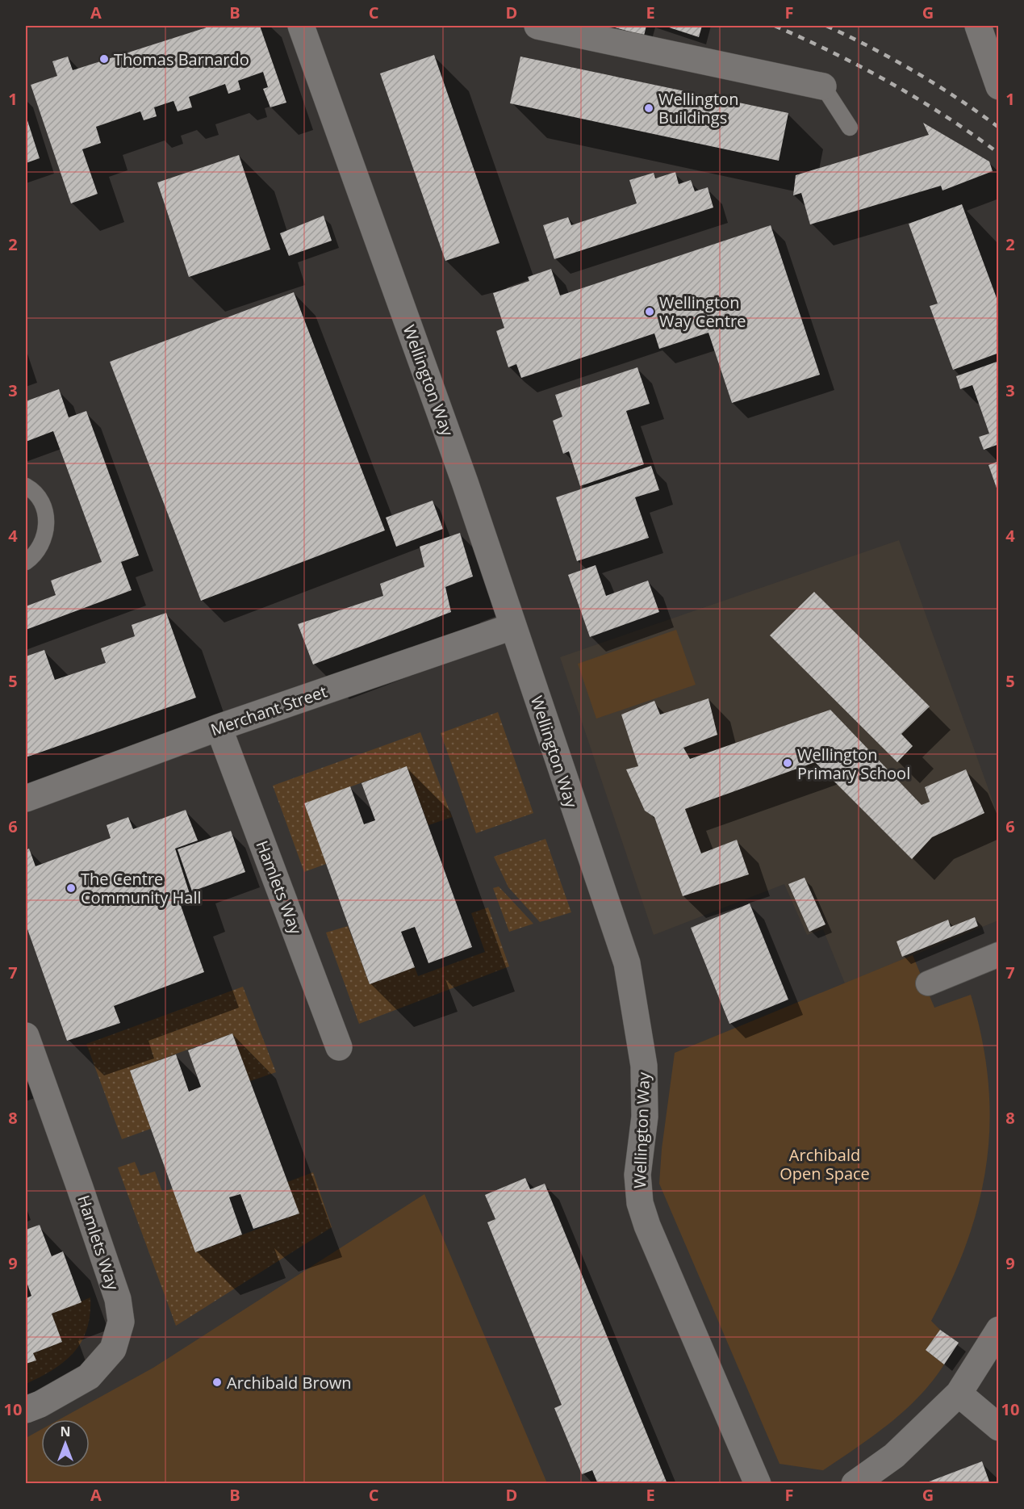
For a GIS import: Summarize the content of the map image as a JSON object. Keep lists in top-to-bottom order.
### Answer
{
  "streets": {
    "street": ["Wellington Way", "Merchant Street", "Hamlets Way"]
  },
  "crossings": [
    ["Wellington Way", "Merchant Street"],
    ["Merchant Street", "Hamlets Way"]
  ],
  "parks": ["Archibald Open Space"],
  "places": [
    "Thomas Barnardo",
    "Wellington Buildings",
    "Wellington Way Centre",
    "Wellington Primary School",
    "The Centre Community Hall",
    "Archibald Brown"
  ],
  "north": "top",
  "grid": {
    "columns": [
      "A",
      "B",
      "C",
      "D",
      "E",
      "F",
      "G"
    ],
    "rows": [
      "1",
      "2",
      "3",
      "4",
      "5",
      "6",
      "7",
      "8",
      "9",
      "10"
    ]
  }
}
